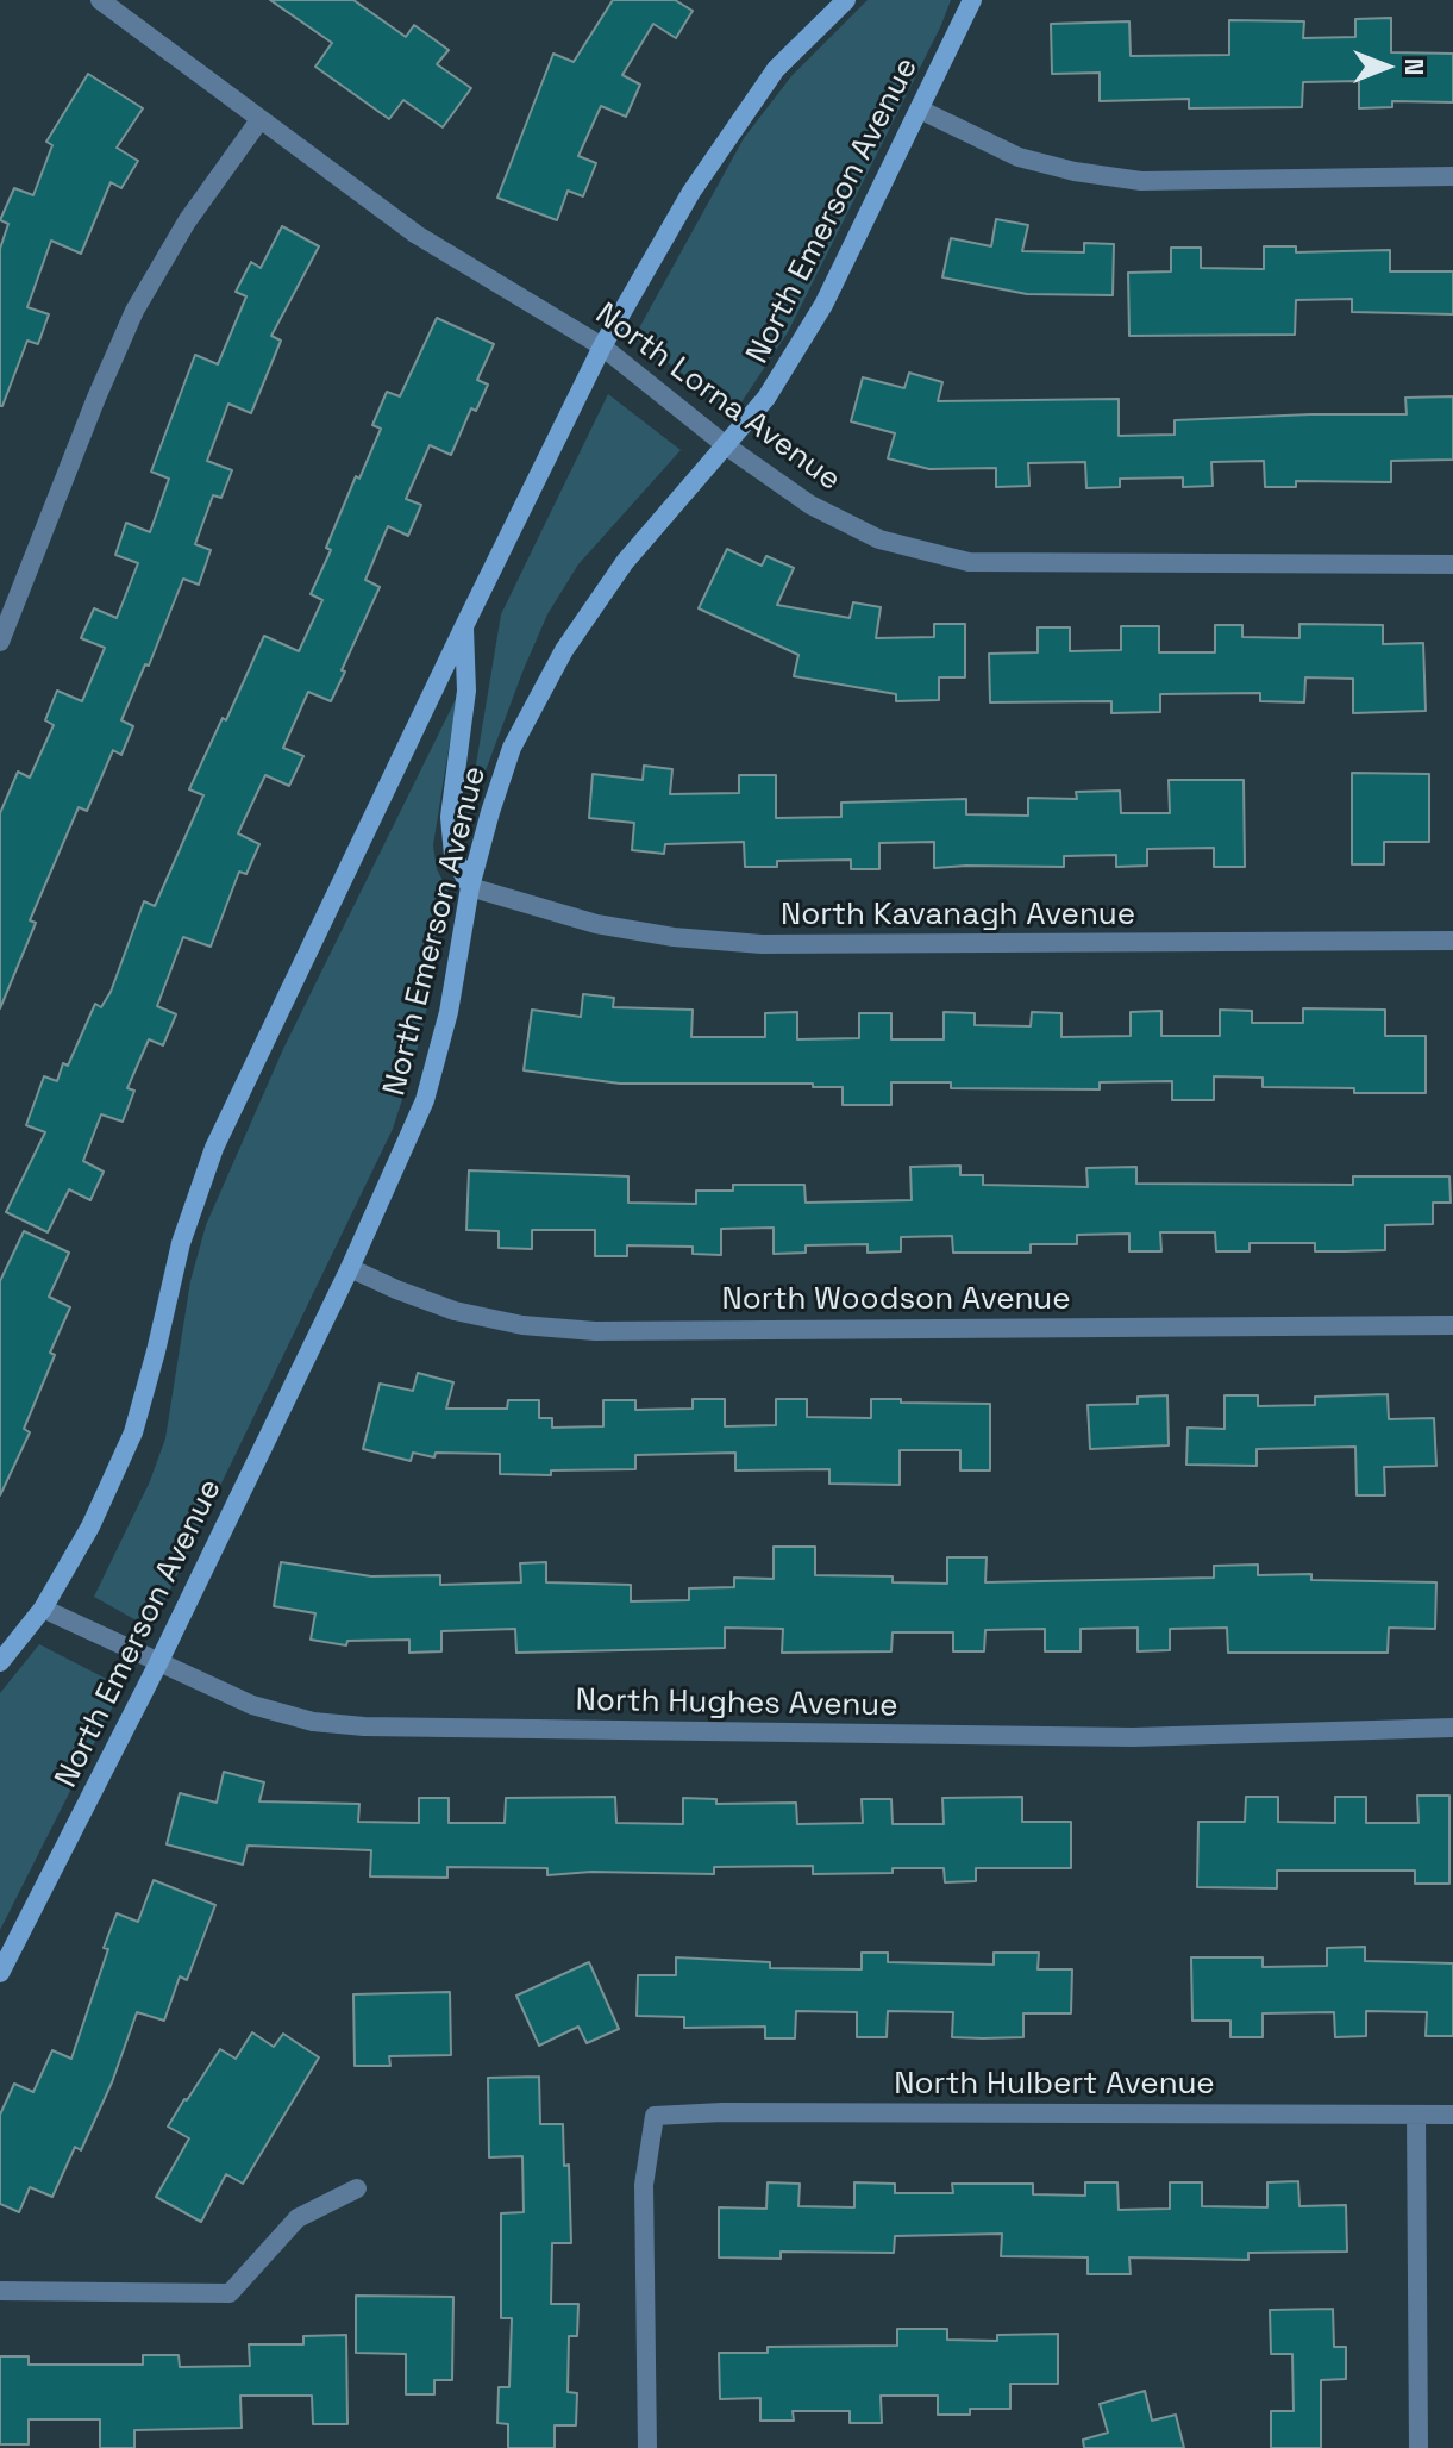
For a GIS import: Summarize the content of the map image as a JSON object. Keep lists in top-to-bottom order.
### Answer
{
  "streets": {
    "street": [
      "North Emerson Avenue",
      "North Lorna Avenue",
      "North Kavanagh Avenue",
      "North Woodson Avenue",
      "North Hughes Avenue",
      "North Hulbert Avenue"
    ]
  },
  "crossings": [
    ["North Emerson Avenue", "North Lorna Avenue"],
    ["North Emerson Avenue", "North Kavanagh Avenue"],
    ["North Emerson Avenue", "North Woodson Avenue"],
    ["North Emerson Avenue", "North Hughes Avenue"]
  ],
  "north": "right"
}
